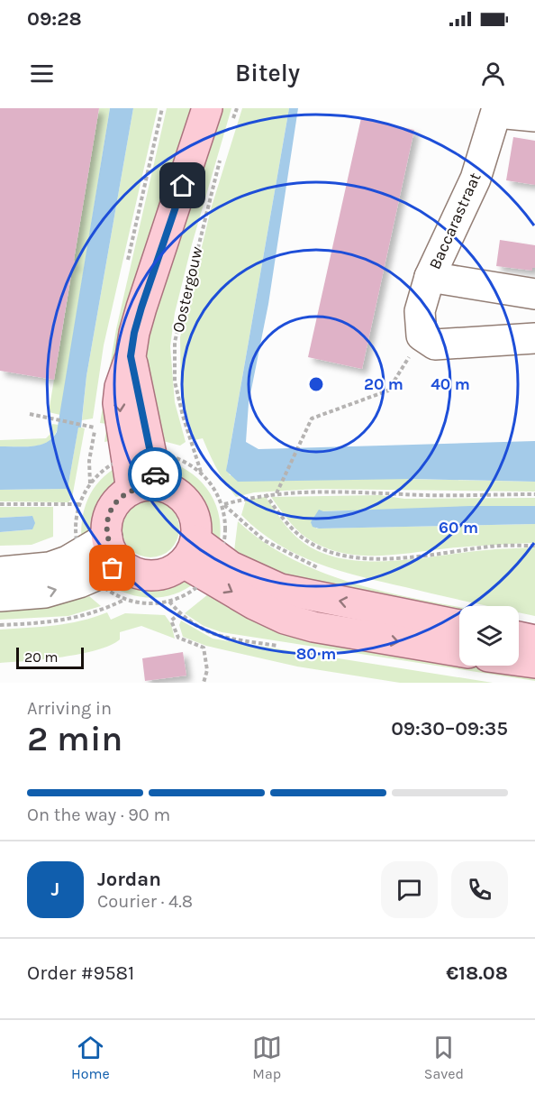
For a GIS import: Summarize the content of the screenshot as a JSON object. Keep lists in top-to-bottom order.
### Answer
{
  "streets": {
    "main road": ["Oostergouw"],
    "street": ["Baccarastraat"]
  },
  "scale_bar": "20 m",
  "page": {
    "status": "09:28",
    "header": "Bitely",
    "scale": "20 m",
    "heading": ["2 min", "Arriving in", "09:30–09:35"],
    "panel": [
      "Jordan",
      "Courier · 4.8",
      "Order #9581",
      "€18.08"
    ],
    "bar": "On the way · 90 m",
    "round": "J",
    "tabs": ["Home", "Map", "Saved"]
  },
  "rings": [
    "20 m",
    "40 m",
    "60 m",
    "80 m"
  ]
}
